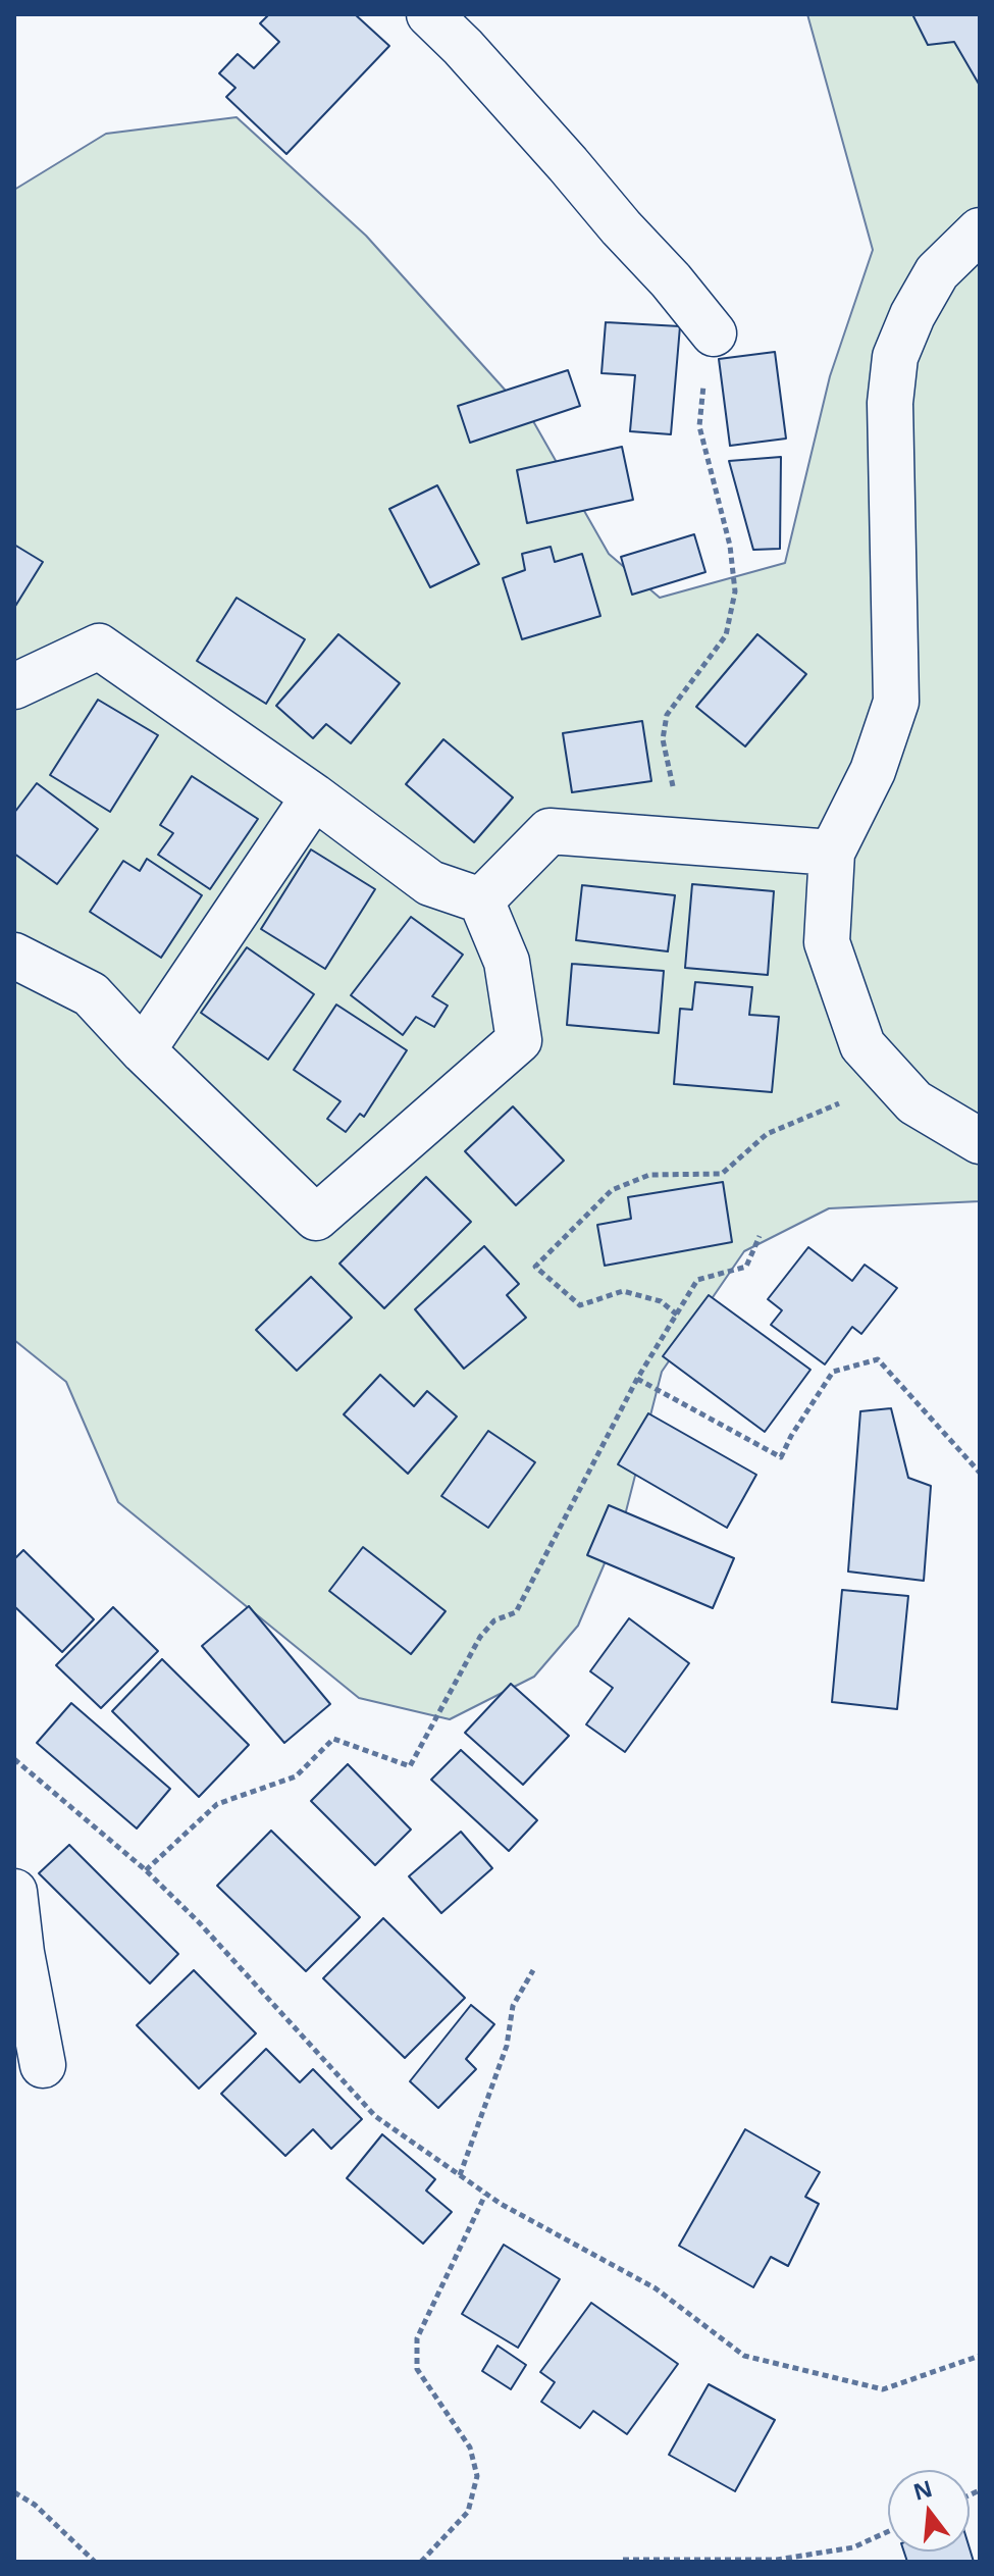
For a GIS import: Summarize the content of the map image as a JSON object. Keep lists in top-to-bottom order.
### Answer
{
  "north": "top"
}
